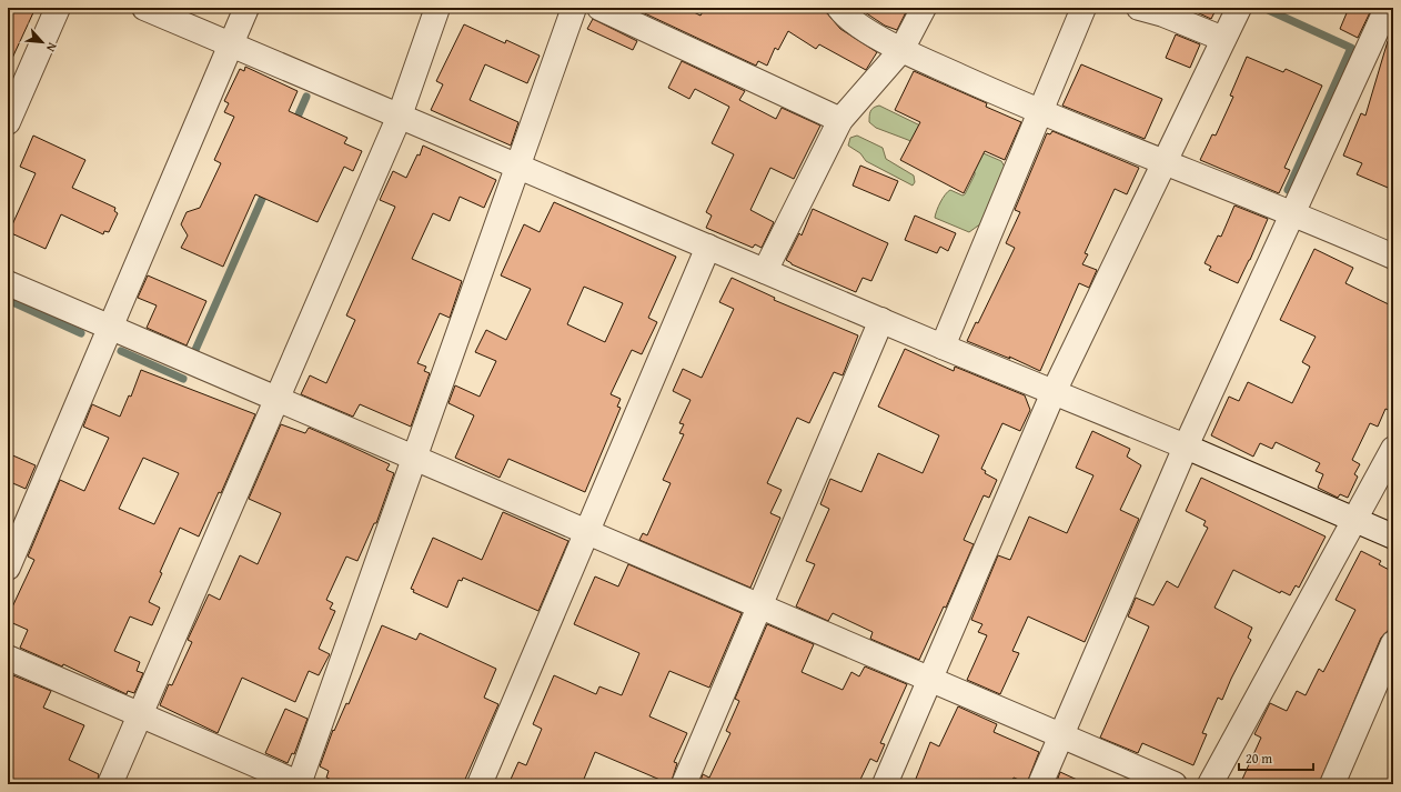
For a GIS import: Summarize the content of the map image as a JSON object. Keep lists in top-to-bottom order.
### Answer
{
  "scale_bar": "20 m",
  "north": "bottom right"
}
